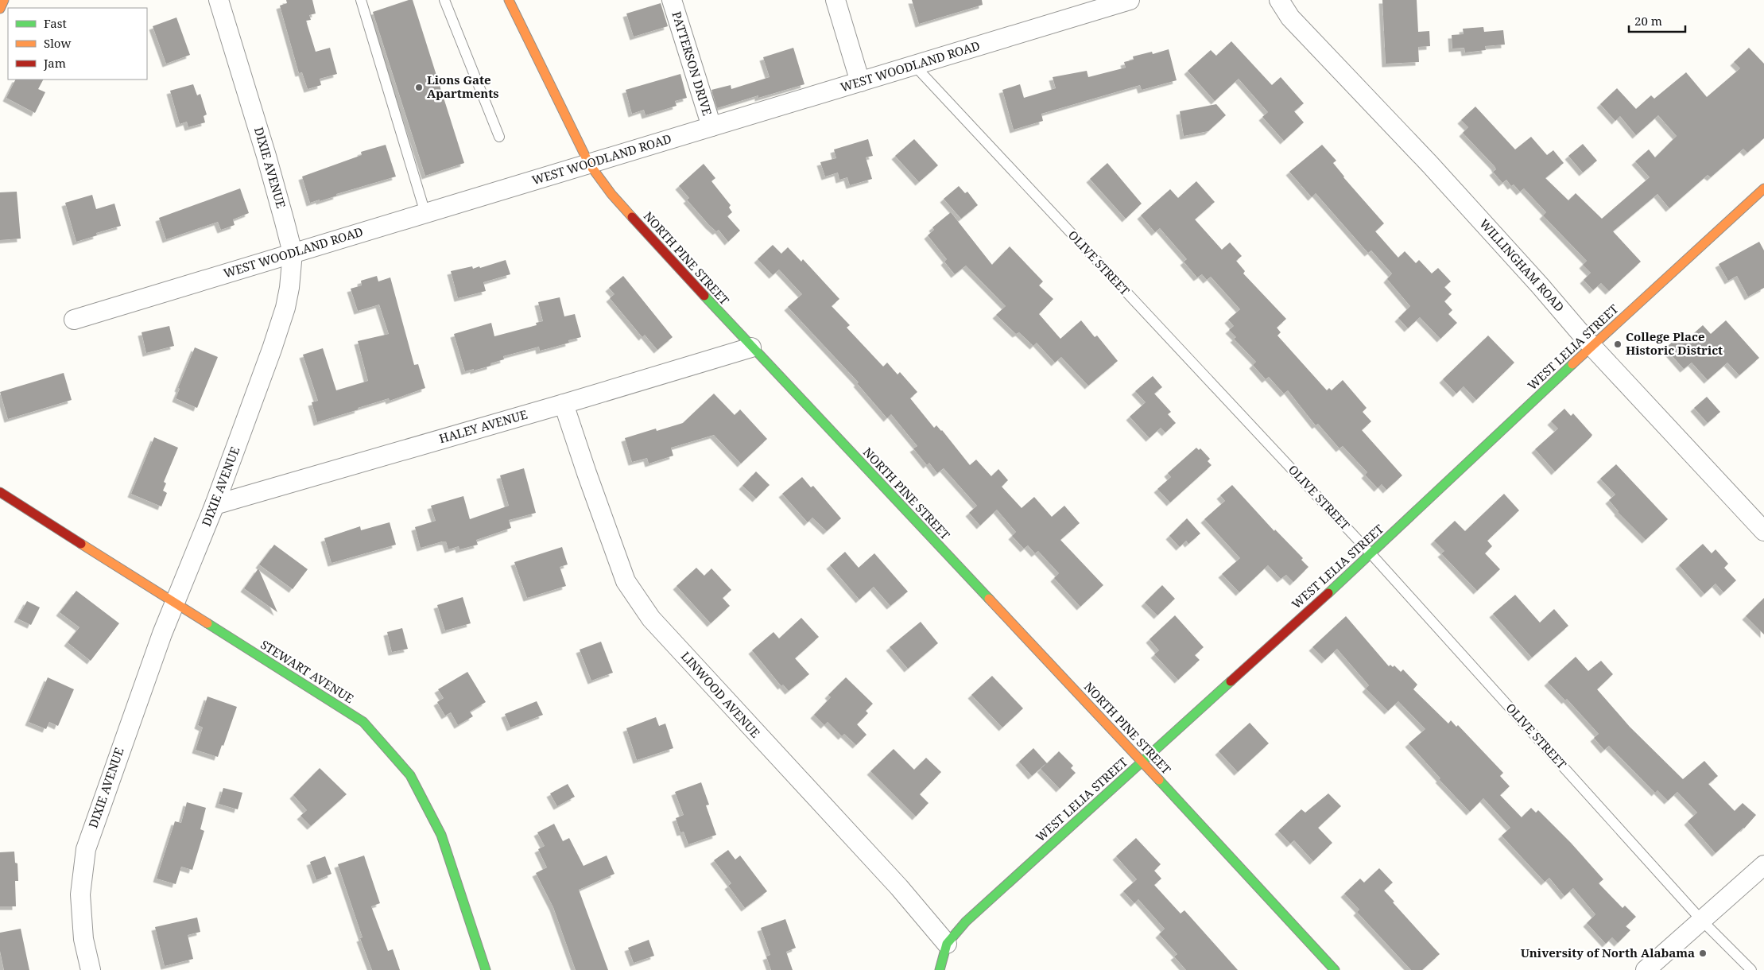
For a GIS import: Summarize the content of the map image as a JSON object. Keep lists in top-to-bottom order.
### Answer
{
  "streets": {
    "street": [
      "PATTERSON DRIVE",
      "WEST WOODLAND ROAD",
      "DIXIE AVENUE",
      "NORTH PINE STREET",
      "WILLINGHAM ROAD",
      "WEST LELIA STREET",
      "HALEY AVENUE",
      "STEWART AVENUE",
      "LINWOOD AVENUE"
    ],
    "lane": ["OLIVE STREET"]
  },
  "crossings": [
    ["PATTERSON DRIVE", "WEST WOODLAND ROAD"],
    ["WEST WOODLAND ROAD", "DIXIE AVENUE"],
    ["WEST WOODLAND ROAD", "NORTH PINE STREET"],
    ["WEST WOODLAND ROAD", "OLIVE STREET"],
    ["DIXIE AVENUE", "HALEY AVENUE"],
    ["DIXIE AVENUE", "STEWART AVENUE"],
    ["NORTH PINE STREET", "WEST LELIA STREET"],
    ["NORTH PINE STREET", "HALEY AVENUE"],
    ["OLIVE STREET", "WEST LELIA STREET"],
    ["WILLINGHAM ROAD", "WEST LELIA STREET"],
    ["WEST LELIA STREET", "LINWOOD AVENUE"],
    ["HALEY AVENUE", "LINWOOD AVENUE"]
  ],
  "places": ["Lions Gate Apartments", "College Place Historic District", "University of North Alabama"],
  "legend": ["Fast", "Slow", "Jam"],
  "scale_bar": "20 m"
}
